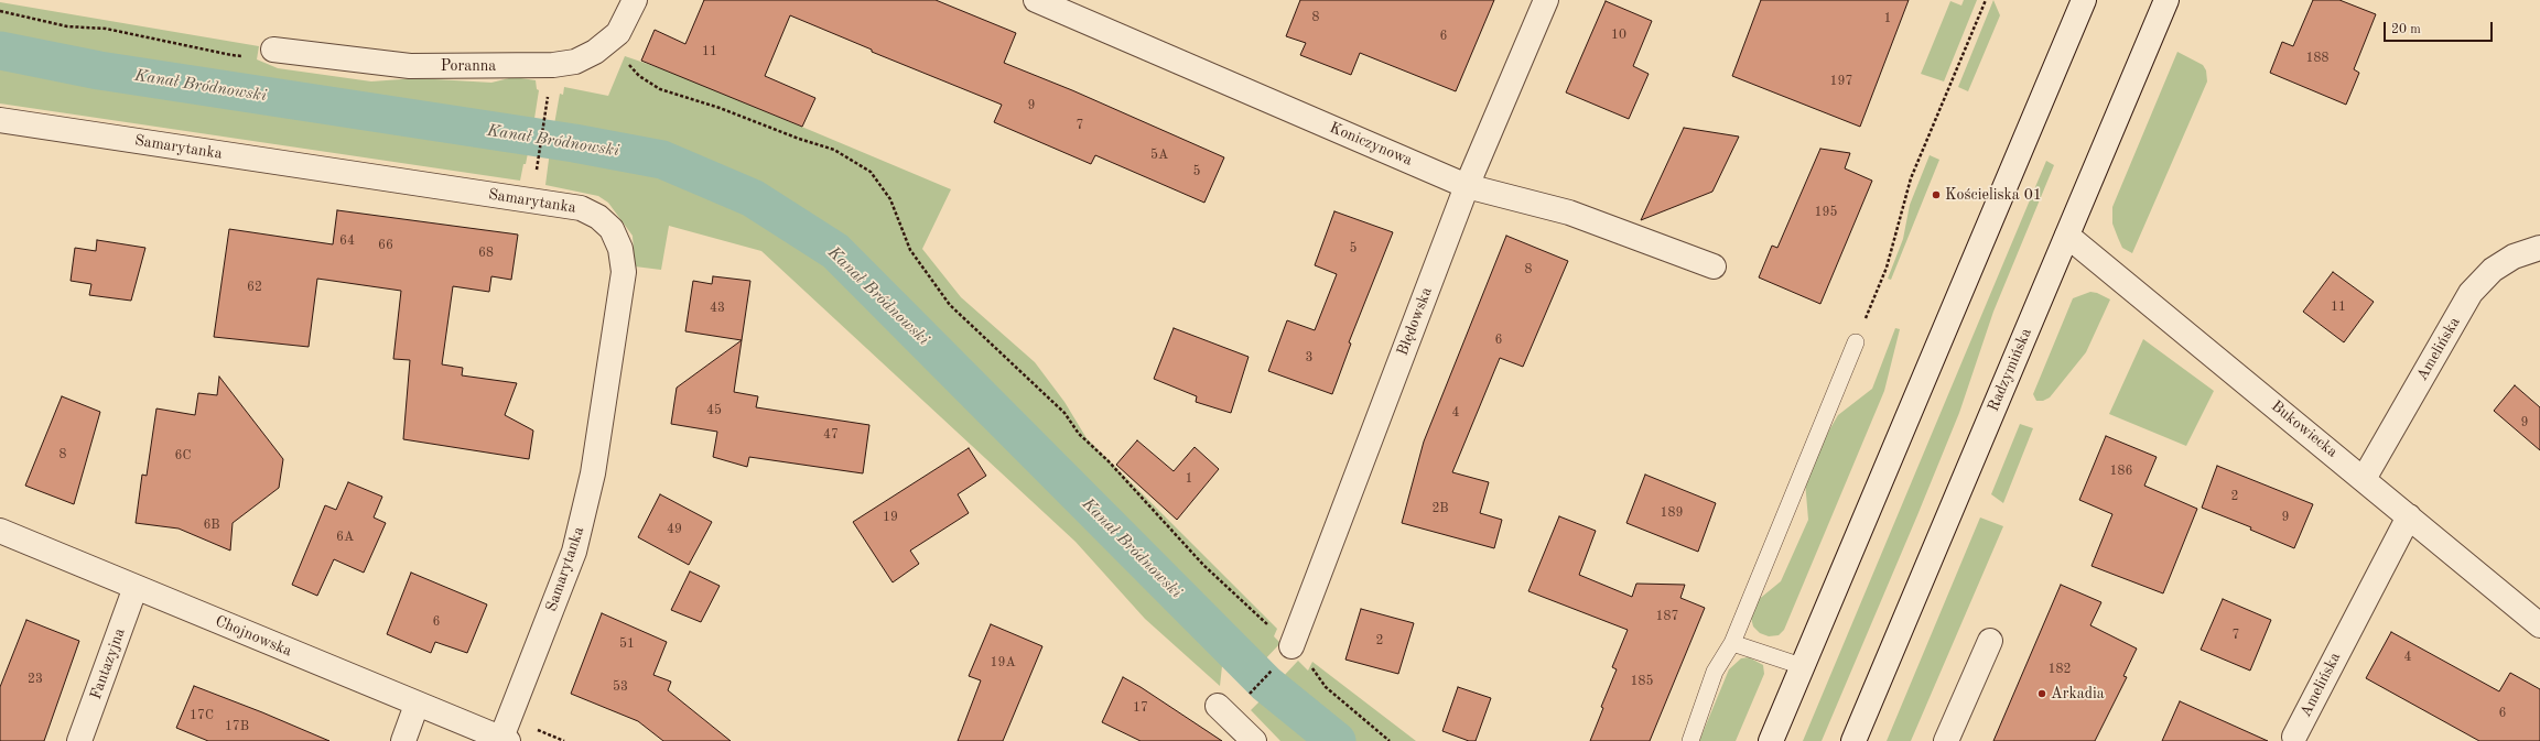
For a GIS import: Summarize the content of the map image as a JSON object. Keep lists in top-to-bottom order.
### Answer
{
  "streets": {
    "street": [
      "Poranna",
      "Koniczynowa",
      "Samarytanka",
      "Błędowska",
      "Amelińska",
      "Radzymińska",
      "Bukowiecka",
      "Chojnowska",
      "Fantazyjna"
    ]
  },
  "crossings": [
    ["Koniczynowa", "Błędowska"],
    ["Samarytanka", "Chojnowska"],
    ["Amelińska", "Bukowiecka"],
    ["Radzymińska", "Bukowiecka"],
    ["Chojnowska", "Fantazyjna"]
  ],
  "water": ["Kanał Bródnowski"],
  "places": ["Kościeliska 01", "Arkadia"],
  "house_numbers": [
    "8",
    "1",
    "10",
    "6",
    "11",
    "188",
    "197",
    "9",
    "7",
    "5A",
    "5",
    "195",
    "64",
    "66",
    "5",
    "68",
    "8",
    "62",
    "11",
    "43",
    "6",
    "3",
    "45",
    "4",
    "9",
    "47",
    "8",
    "6C",
    "186",
    "1",
    "2",
    "2B",
    "189",
    "19",
    "9",
    "6B",
    "49",
    "6A",
    "187",
    "6",
    "7",
    "2",
    "51",
    "4",
    "19A",
    "182",
    "23",
    "185",
    "53",
    "17",
    "6",
    "17C",
    "17B"
  ],
  "scale_bar": "20 m"
}
